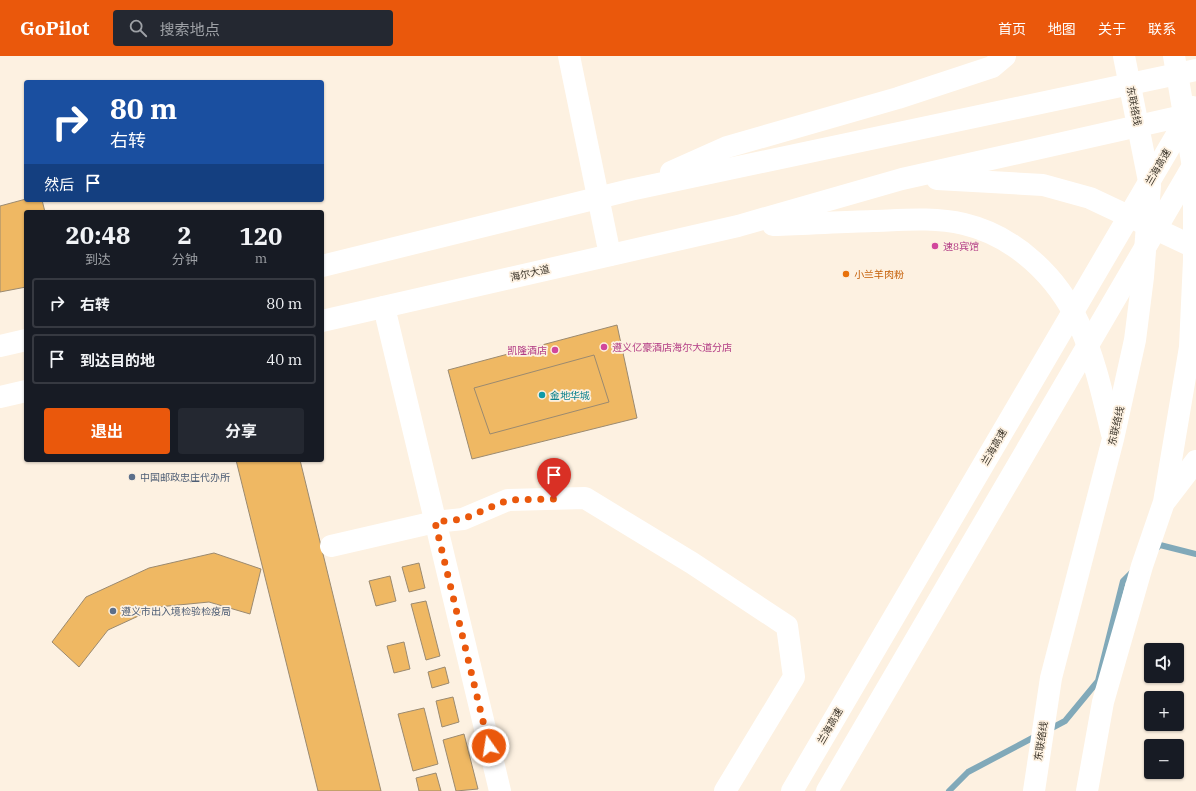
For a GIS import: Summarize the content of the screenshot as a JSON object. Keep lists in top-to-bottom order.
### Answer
{
  "streets": {
    "main road": ["东联络线", "兰海高速", "海尔大道"]
  },
  "places": [
    "速8宾馆",
    "小兰羊肉粉",
    "遵义亿豪酒店海尔大道分店",
    "凯隆酒店",
    "金地华城",
    "中国邮政忠庄代办所",
    "遵义市出入境检验检疫局"
  ],
  "page": {
    "header": "GoPilot",
    "search": "搜索地点",
    "nav": [
      "首页",
      "地图",
      "关于",
      "联系"
    ],
    "turn": ["80 m", "右转"],
    "then": "然后",
    "eta": [
      "20:48",
      "到达",
      "2",
      "分钟",
      "120",
      "m"
    ],
    "list": [
      {
        "name": "右转",
        "value": "80 m"
      },
      {
        "name": "到达目的地",
        "value": "40 m"
      }
    ],
    "buttons": ["退出", "分享"],
    "map_buttons": ["+", "−"]
  }
}
